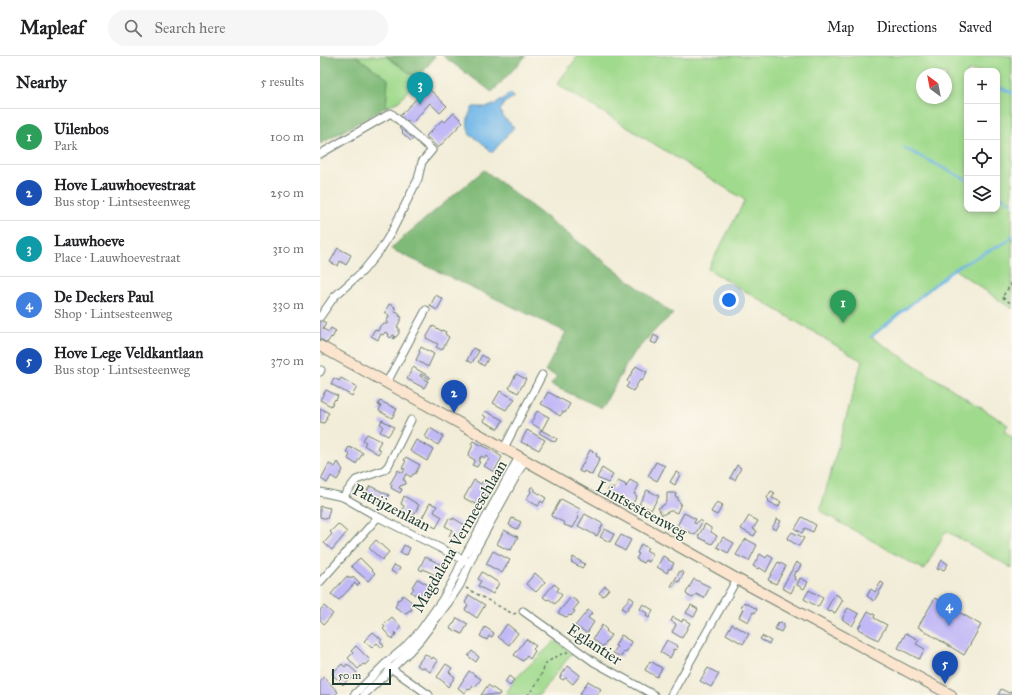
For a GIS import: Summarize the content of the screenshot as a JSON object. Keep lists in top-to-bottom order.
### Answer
{
  "streets": {
    "street": [
      "Patrijzenlaan",
      "Lintsesteenweg",
      "Magdalena Vermeeschlaan",
      "Eglantier"
    ]
  },
  "crossings": [
    ["Patrijzenlaan", "Magdalena Vermeeschlaan"],
    ["Lintsesteenweg", "Magdalena Vermeeschlaan"]
  ],
  "scale_bar": "50 m",
  "north": "top left",
  "page": {
    "header": "Mapleaf",
    "search": "Search here",
    "nav": ["Map", "Directions", "Saved"],
    "heading": ["Nearby", "5 results"],
    "map_buttons": ["+", "−"],
    "pins": [
      "3",
      "1",
      "2",
      "4",
      "5"
    ],
    "list": [
      {
        "mark": "1",
        "name": "Uilenbos",
        "note": "Park",
        "value": "100 m"
      },
      {
        "mark": "2",
        "name": "Hove Lauwhoevestraat",
        "note": "Bus stop · Lintsesteenweg",
        "value": "250 m"
      },
      {
        "mark": "3",
        "name": "Lauwhoeve",
        "note": "Place · Lauwhoevestraat",
        "value": "310 m"
      },
      {
        "mark": "4",
        "name": "De Deckers Paul",
        "note": "Shop · Lintsesteenweg",
        "value": "330 m"
      },
      {
        "mark": "5",
        "name": "Hove Lege Veldkantlaan",
        "note": "Bus stop · Lintsesteenweg",
        "value": "370 m"
      }
    ],
    "scale": "50 m"
  }
}
